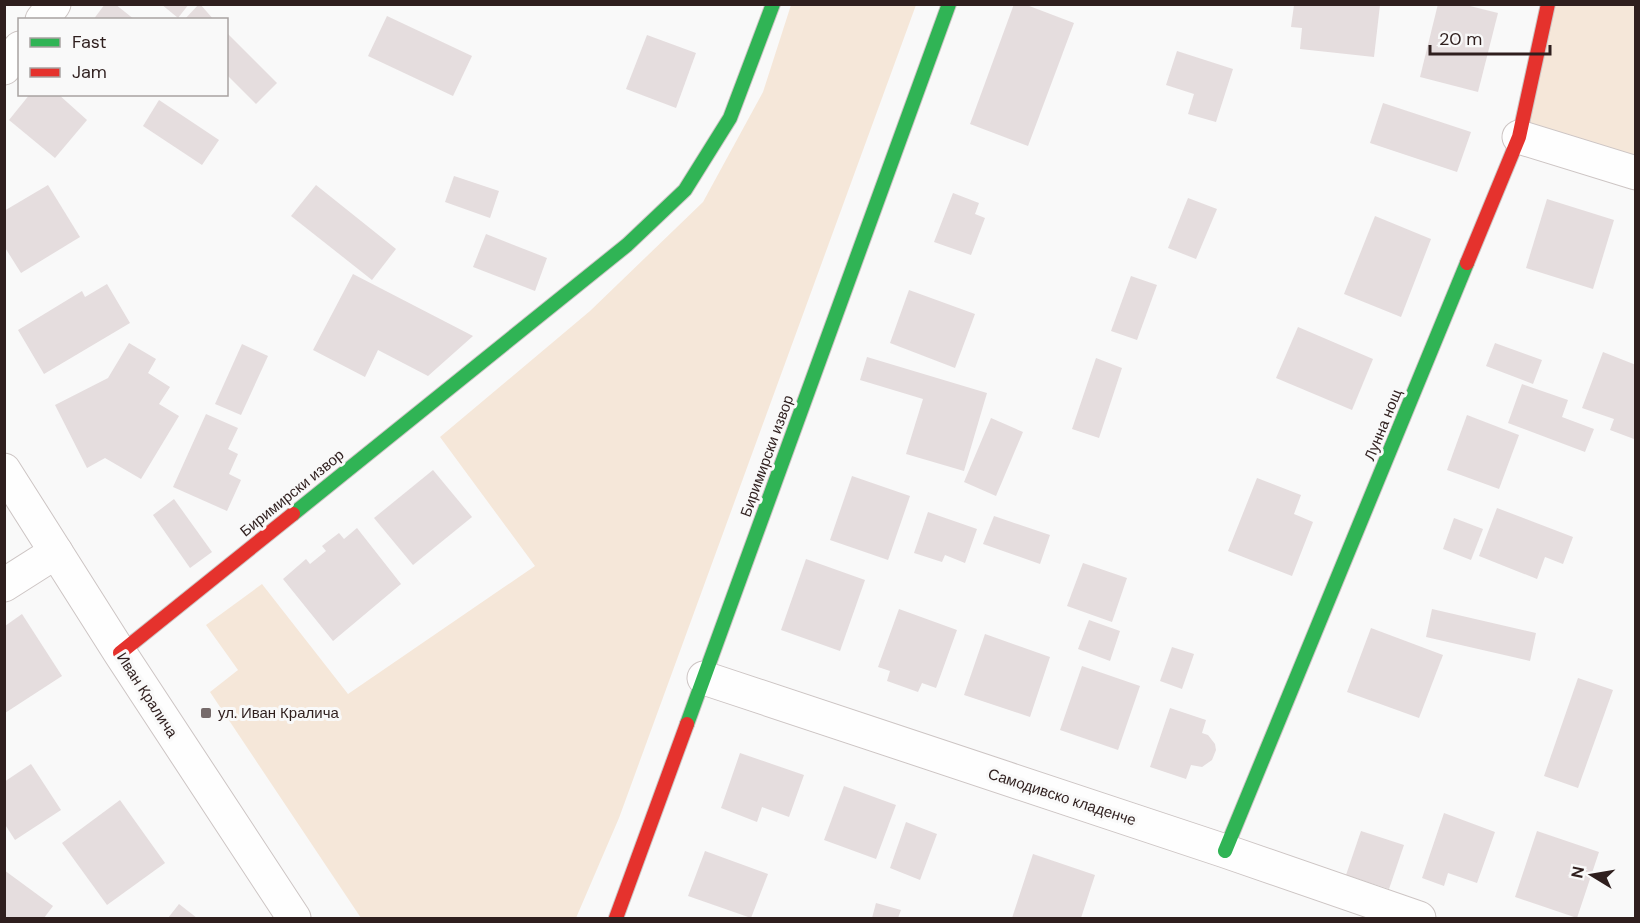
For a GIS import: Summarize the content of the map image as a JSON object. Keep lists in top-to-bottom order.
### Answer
{
  "streets": {
    "street": [
      "Лунна нощ",
      "Биримирски извор",
      "Иван Кралича",
      "Самодивско кладенче"
    ]
  },
  "crossings": [
    ["Лунна нощ", "Самодивско кладенче"],
    ["Биримирски извор", "Иван Кралича"],
    ["Биримирски извор", "Самодивско кладенче"]
  ],
  "places": {
    "transit": ["ул. Иван Кралича"]
  },
  "legend": ["Fast", "Jam"],
  "scale_bar": "20 m",
  "north": "left"
}
